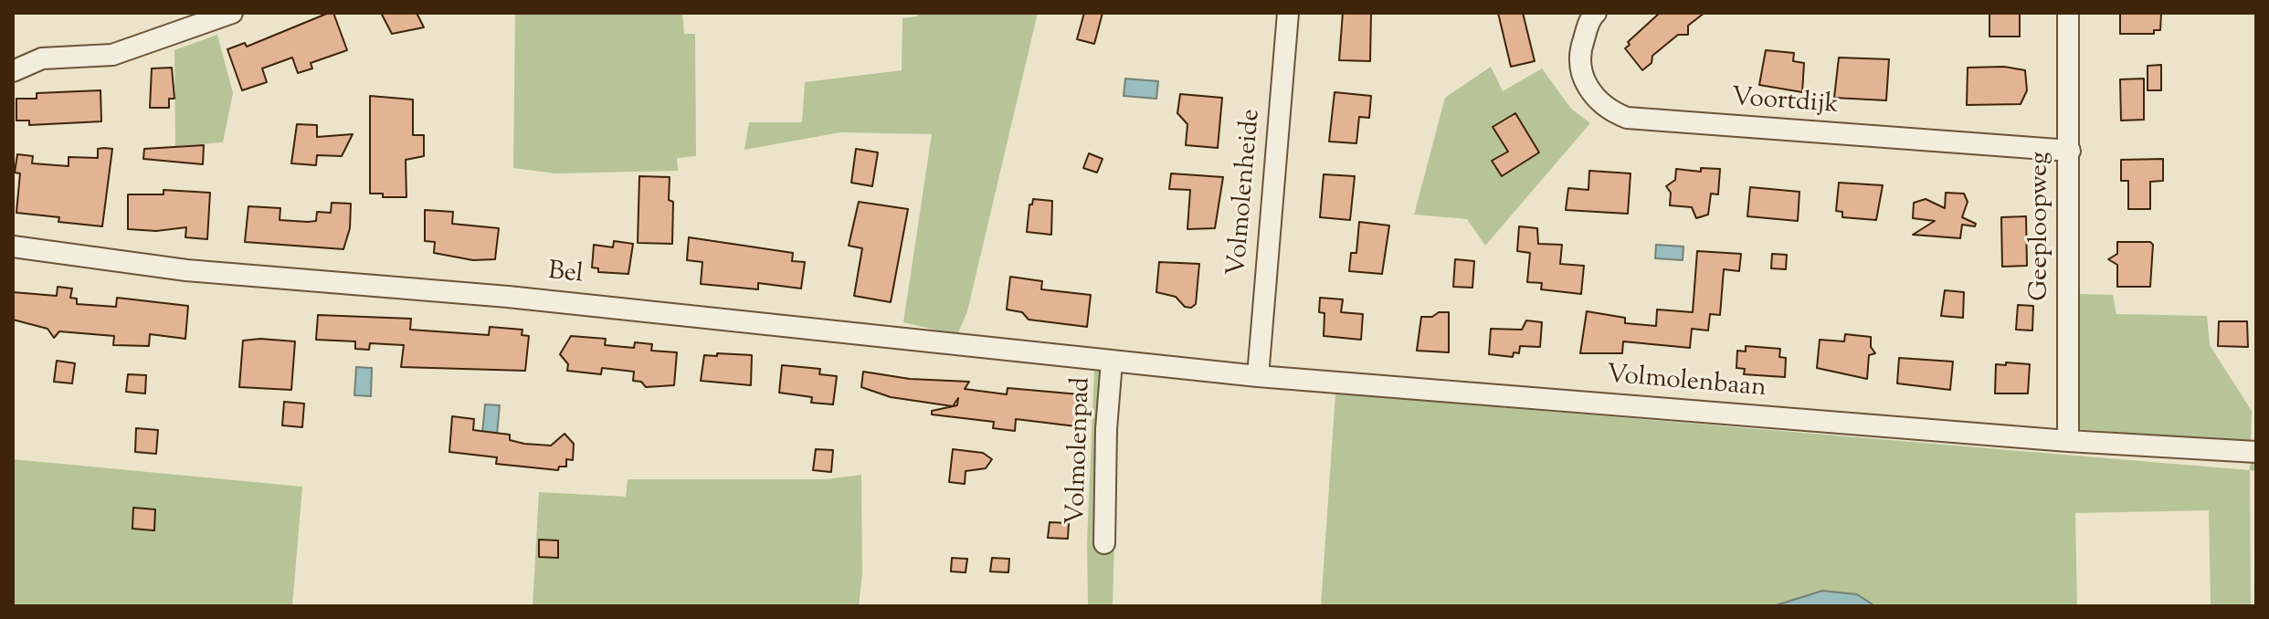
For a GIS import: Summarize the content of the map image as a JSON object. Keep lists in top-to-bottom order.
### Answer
{
  "streets": {
    "street": [
      "Voortdijk",
      "Volmolenheide",
      "Geeploopweg",
      "Bel",
      "Volmolenbaan",
      "Volmolenpad"
    ]
  },
  "crossings": [
    ["Voortdijk", "Geeploopweg"],
    ["Volmolenheide", "Volmolenbaan"],
    ["Geeploopweg", "Volmolenbaan"],
    ["Bel", "Volmolenbaan"],
    ["Bel", "Volmolenpad"],
    ["Volmolenbaan", "Volmolenpad"]
  ]
}
